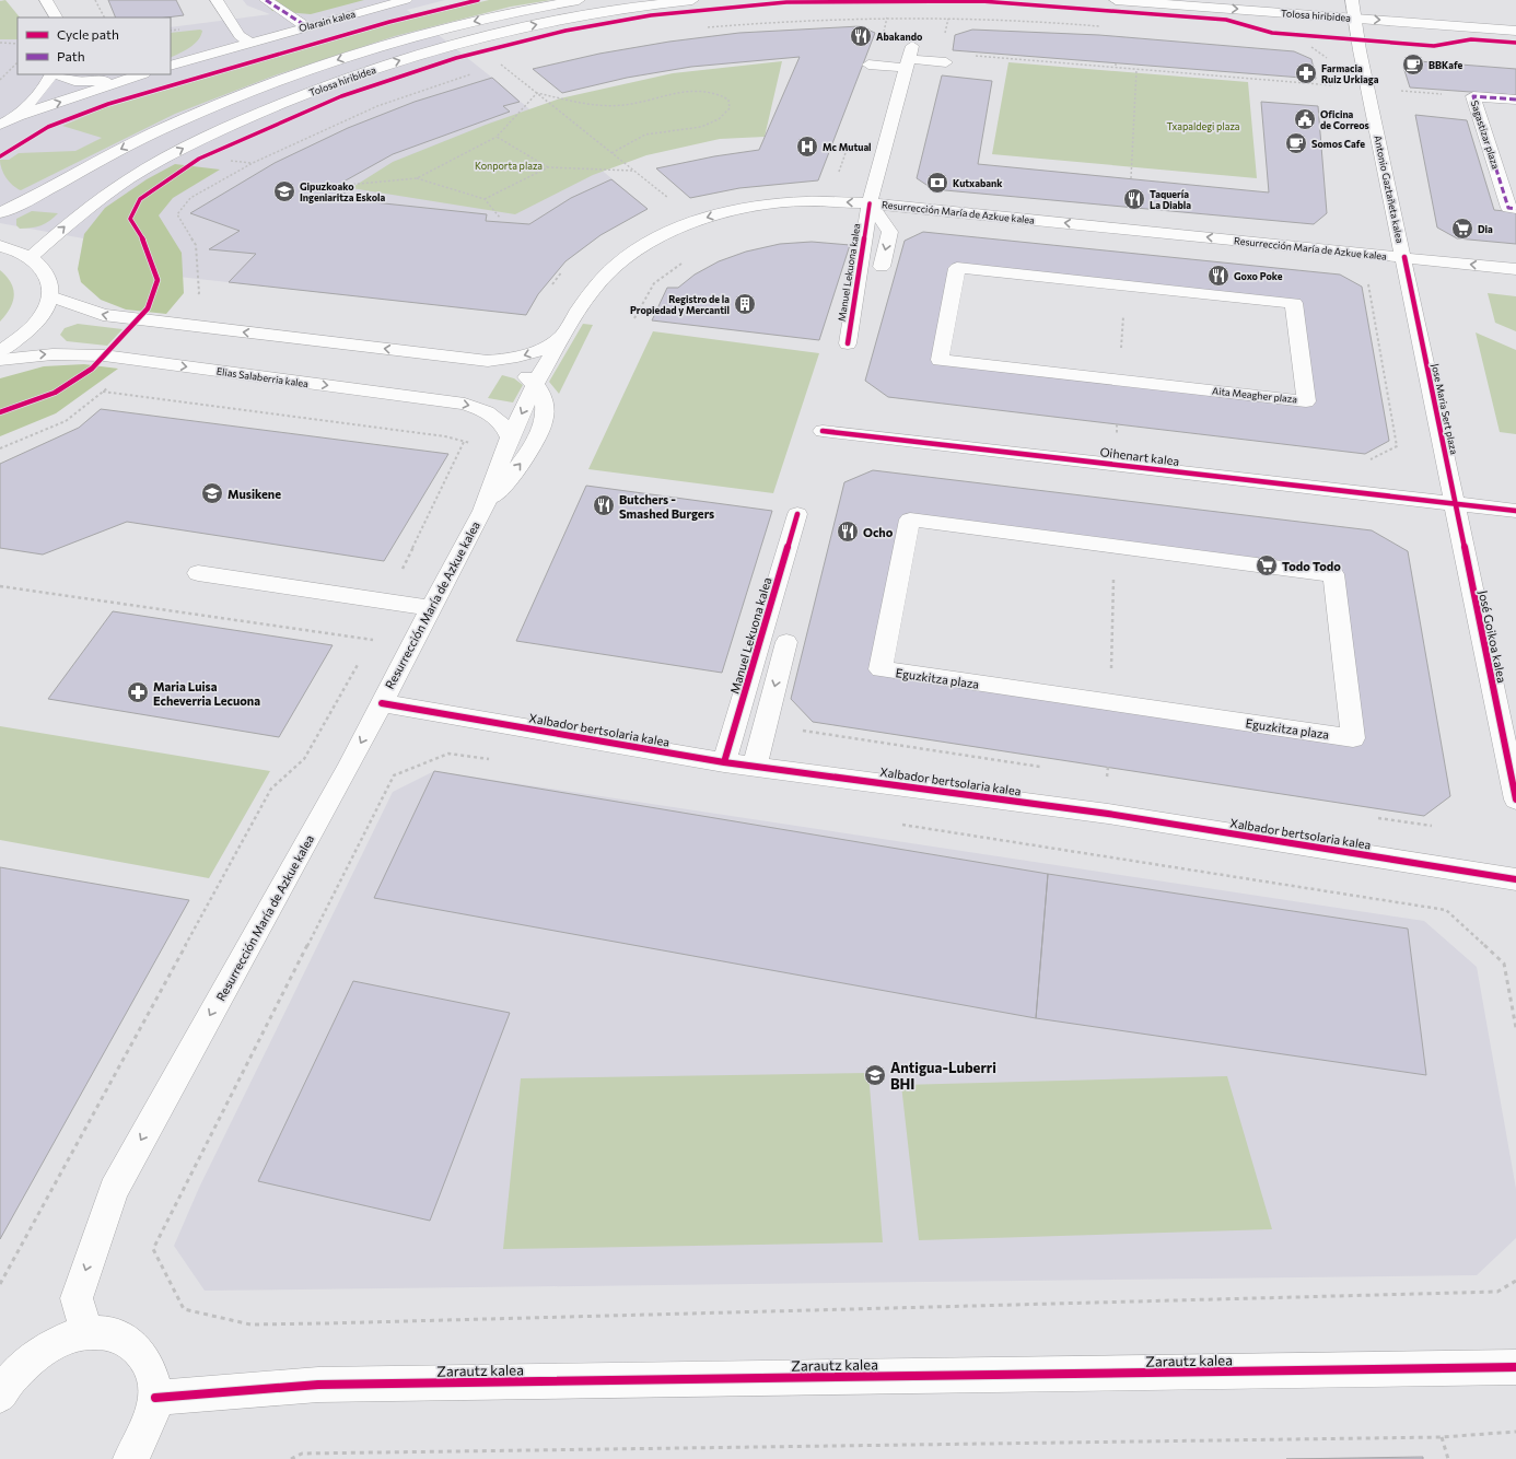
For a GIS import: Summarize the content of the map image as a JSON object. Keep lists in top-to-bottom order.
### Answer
{
  "streets": {
    "street": [
      "Tolosa hiribidea",
      "Olarain kalea",
      "Sagastizar plaza",
      "Antonio Gaztañeta kalea",
      "Resurrección María de Azkue kalea",
      "Manuel Lekuona kalea",
      "Elias Salaberria kalea",
      "Aita Meagher plaza",
      "Jose Maria Sert plaza",
      "Oihenart kalea",
      "José Goikoa kalea",
      "Eguzkitza plaza",
      "Xalbador bertsolaria kalea",
      "Zarautz kalea"
    ]
  },
  "crossings": [
    ["Tolosa hiribidea", "Antonio Gaztañeta kalea"],
    ["Antonio Gaztañeta kalea", "Resurrección María de Azkue kalea"],
    ["Antonio Gaztañeta kalea", "Jose Maria Sert plaza"],
    ["Resurrección María de Azkue kalea", "Manuel Lekuona kalea"],
    ["Resurrección María de Azkue kalea", "Elias Salaberria kalea"],
    ["Resurrección María de Azkue kalea", "Jose Maria Sert plaza"],
    ["Resurrección María de Azkue kalea", "Xalbador bertsolaria kalea"],
    ["Manuel Lekuona kalea", "Xalbador bertsolaria kalea"],
    ["Jose Maria Sert plaza", "Oihenart kalea"],
    ["Jose Maria Sert plaza", "José Goikoa kalea"],
    ["Oihenart kalea", "José Goikoa kalea"]
  ],
  "parks": ["Txapaldegi plaza", "Konporta plaza"],
  "places": {
    "restaurant": [
      "Abakando",
      "Taquería La Diabla",
      "Goxo Poke",
      "Butchers - Smashed Burgers",
      "Ocho"
    ],
    "cafe": ["BBKafe", "Somos Cafe"],
    "pharmacy": ["Farmacia Ruiz Urkiaga", "Maria Luisa Echeverria Lecuona"],
    "public building": ["Oficina de Correos"],
    "hospital": ["Mc Mutual"],
    "bank": ["Kutxabank"],
    "school or university": ["Gipuzkoako Ingeniaritza Eskola", "Musikene", "Antigua-Luberri BHI"],
    "supermarket": ["Dia", "Todo Todo"],
    "building": ["Registro de la Propiedad y Mercantil"]
  },
  "legend": ["Cycle path", "Path"]
}
